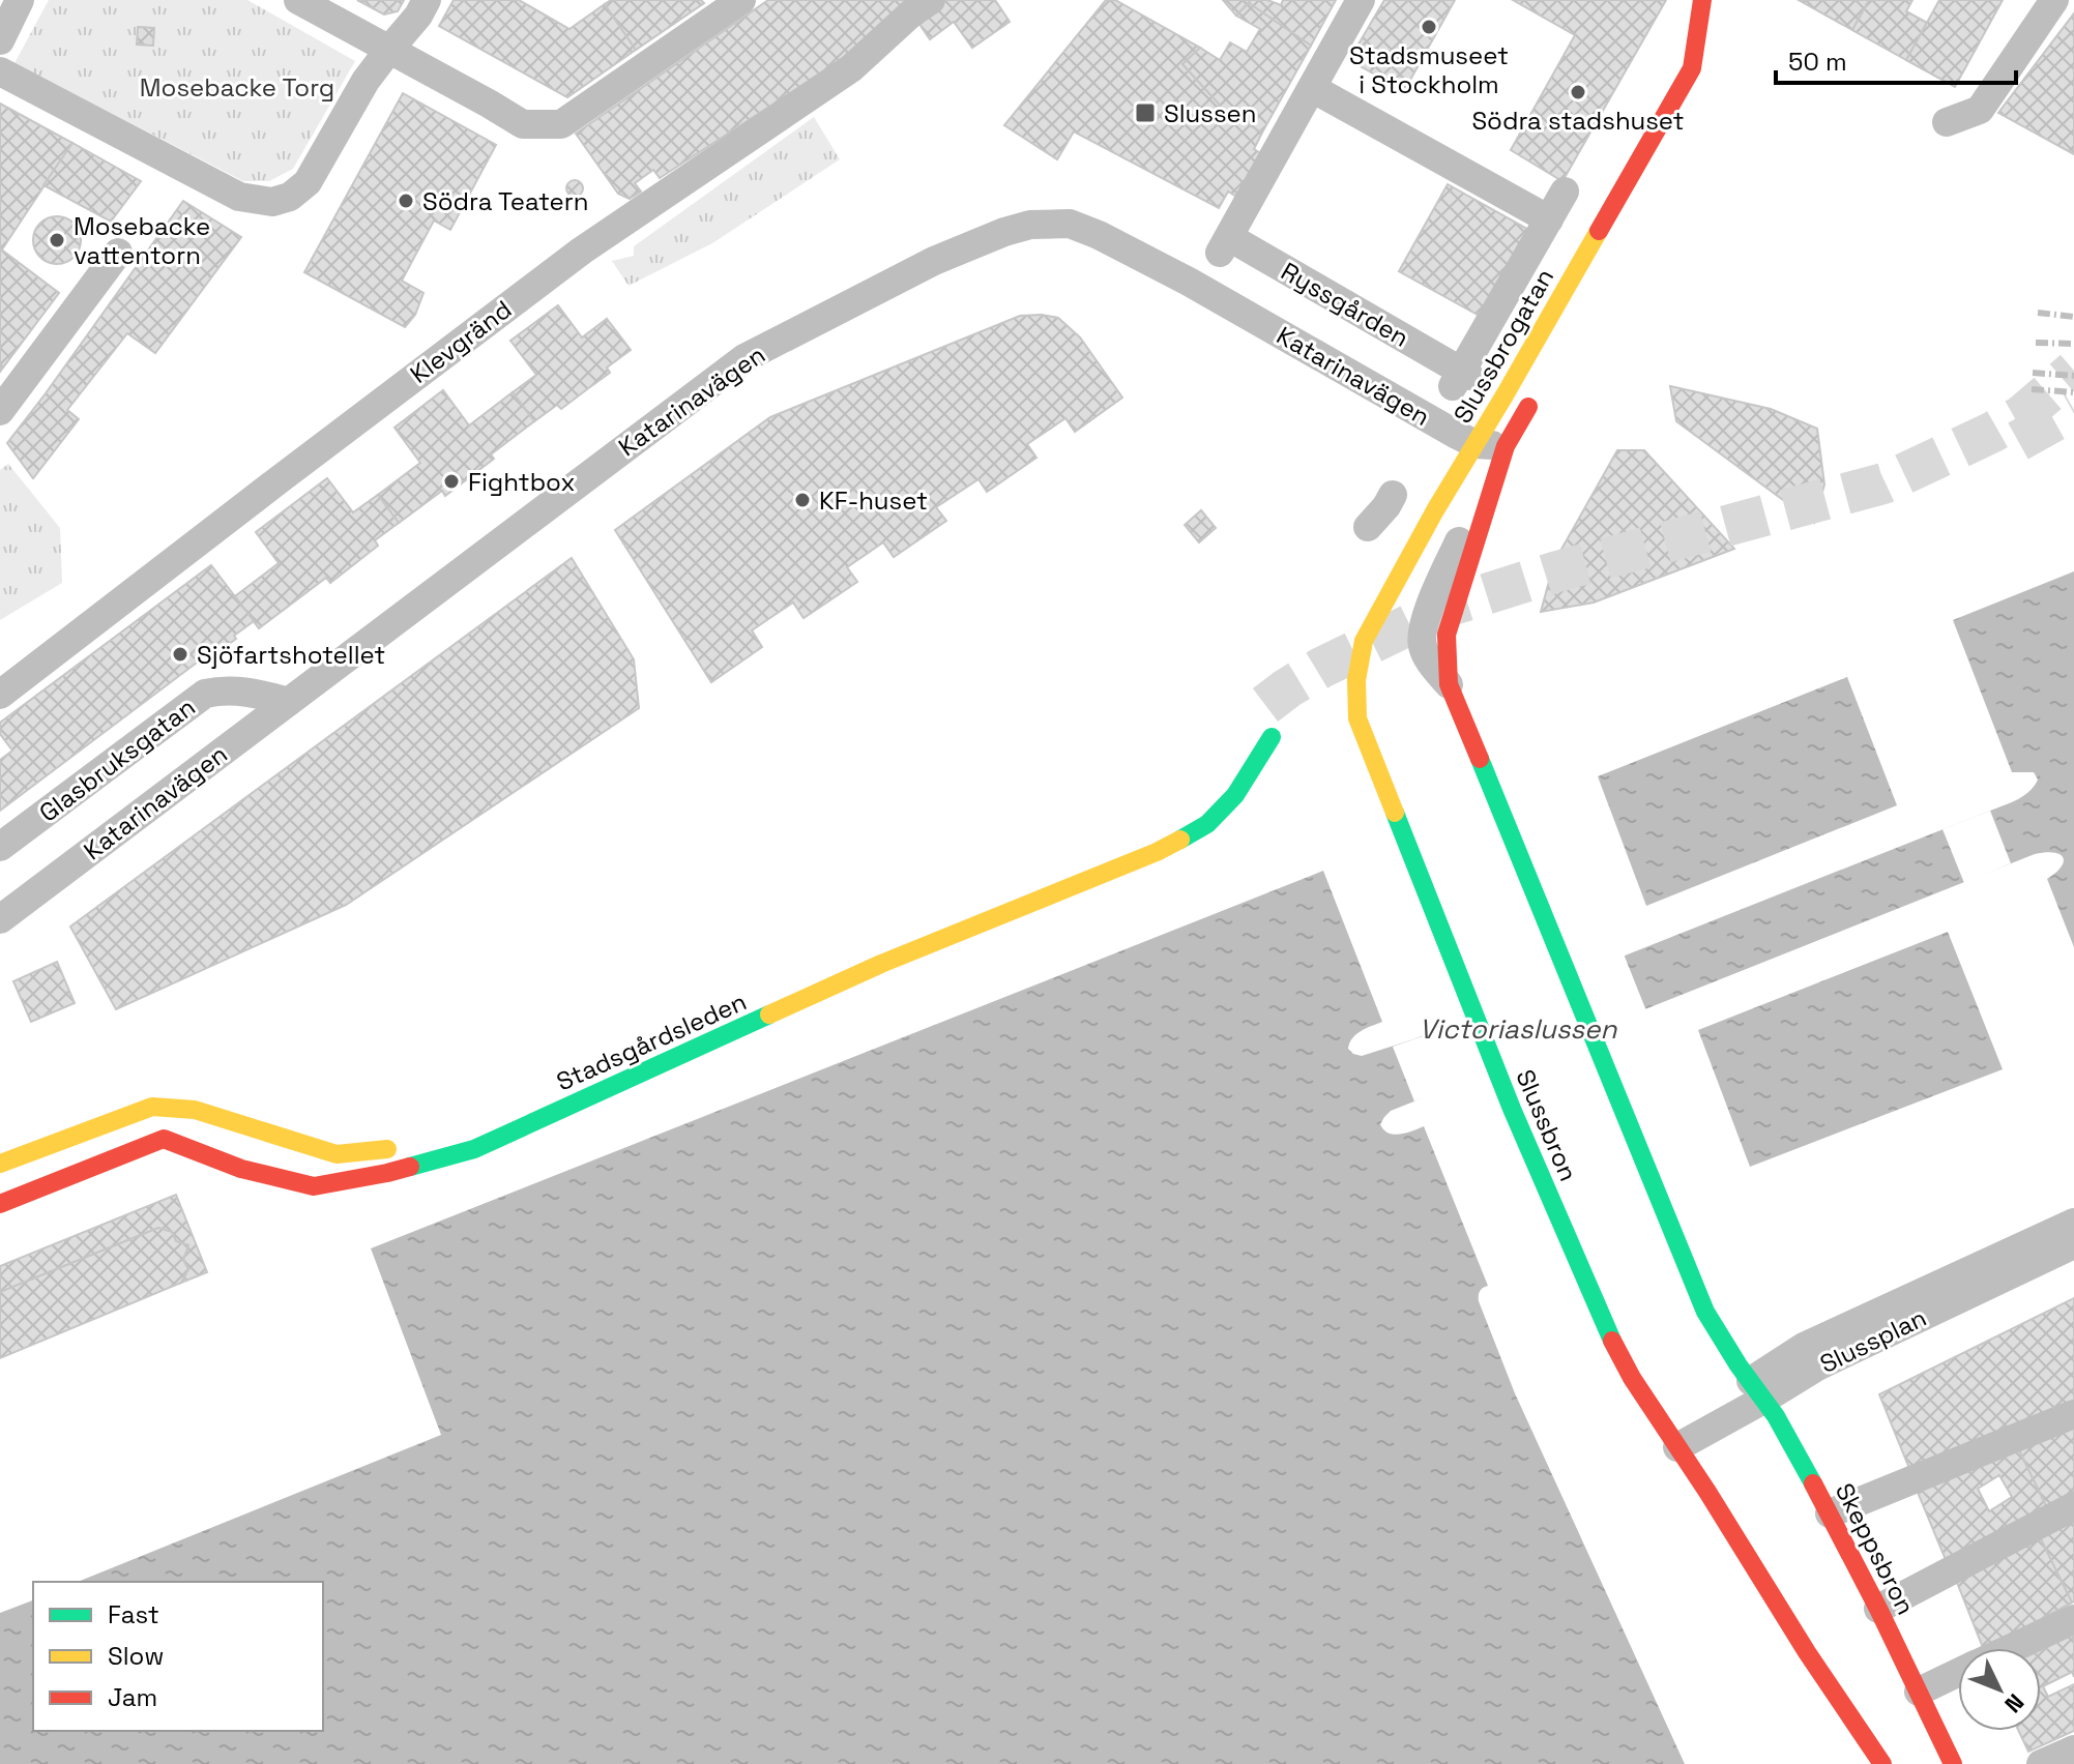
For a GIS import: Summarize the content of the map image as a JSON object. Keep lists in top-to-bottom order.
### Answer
{
  "streets": {
    "street": [
      "Ryssgården",
      "Klevgränd",
      "Slussbrogatan",
      "Katarinavägen",
      "Glasbruksgatan",
      "Stadsgårdsleden",
      "Slussbron",
      "Slussplan",
      "Skeppsbron"
    ]
  },
  "crossings": [
    ["Slussbrogatan", "Katarinavägen"],
    ["Slussbrogatan", "Slussbron"],
    ["Katarinavägen", "Glasbruksgatan"],
    ["Slussbron", "Slussplan"],
    ["Slussplan", "Skeppsbron"]
  ],
  "water": ["Victoriaslussen"],
  "parks": ["Mosebacke Torg"],
  "places": {
    "other": [
      "Stadsmuseet i Stockholm",
      "Södra stadshuset",
      "Södra Teatern",
      "Mosebacke vattentorn",
      "Fightbox",
      "KF-huset",
      "Sjöfartshotellet"
    ],
    "transit": ["Slussen"]
  },
  "legend": ["Fast", "Slow", "Jam"],
  "scale_bar": "50 m",
  "north": "bottom right"
}
